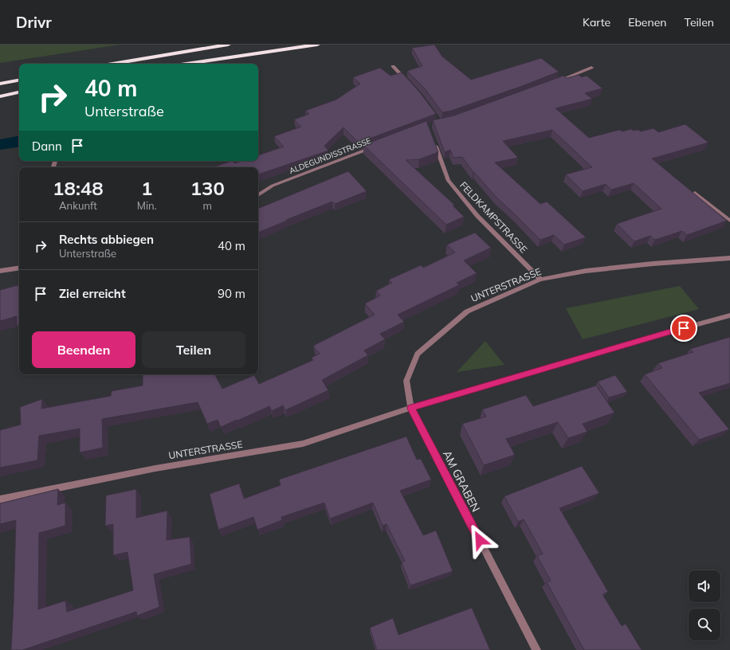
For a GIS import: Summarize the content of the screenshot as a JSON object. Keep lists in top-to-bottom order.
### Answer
{
  "streets": {
    "street": [
      "ALDEGUNDISSTRASSE",
      "FELDKAMPSTRASSE",
      "UNTERSTRASSE",
      "AM GRABEN"
    ]
  },
  "crossings": [
    ["FELDKAMPSTRASSE", "UNTERSTRASSE"],
    ["UNTERSTRASSE", "AM GRABEN"]
  ],
  "page": {
    "header": "Drivr",
    "nav": ["Karte", "Ebenen", "Teilen"],
    "turn": ["40 m", "Unterstraße"],
    "then": "Dann",
    "eta": [
      "18:48",
      "Ankunft",
      "1",
      "Min.",
      "130",
      "m"
    ],
    "list": [
      {
        "name": "Rechts abbiegen",
        "note": "Unterstraße",
        "value": "40 m"
      },
      {
        "name": "Ziel erreicht",
        "value": "90 m"
      }
    ],
    "buttons": ["Beenden", "Teilen"]
  }
}
